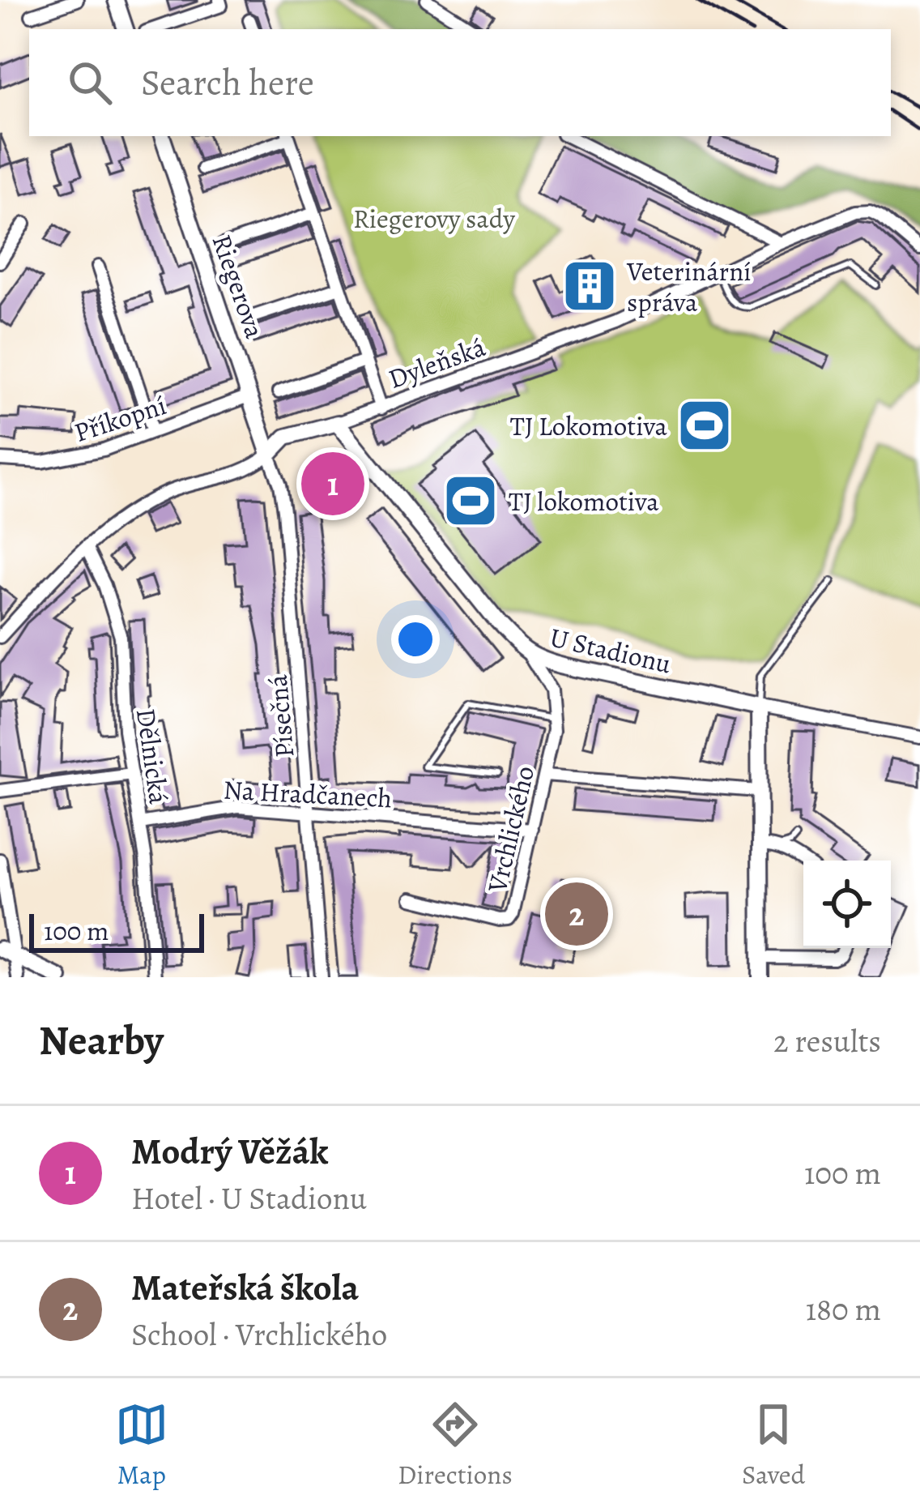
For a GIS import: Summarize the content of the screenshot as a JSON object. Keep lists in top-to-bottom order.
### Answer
{
  "streets": {
    "street": [
      "Riegerova",
      "Dyleňská",
      "Příkopní",
      "U Stadionu",
      "Písečná",
      "Dělnická",
      "Na Hradčanech",
      "Vrchlického"
    ]
  },
  "crossings": [
    ["Riegerova", "Dyleňská"],
    ["Riegerova", "Příkopní"],
    ["Riegerova", "Písečná"],
    ["Dyleňská", "U Stadionu"],
    ["Dyleňská", "Písečná"],
    ["Dyleňská", "Dělnická"],
    ["U Stadionu", "Vrchlického"],
    ["Písečná", "Na Hradčanech"],
    ["Dělnická", "Na Hradčanech"],
    ["Na Hradčanech", "Vrchlického"]
  ],
  "parks": ["Riegerovy sady"],
  "places": {
    "building": ["Veterinární správa"],
    "sports": ["TJ Lokomotiva", "TJ lokomotiva"]
  },
  "scale_bar": "100 m",
  "page": {
    "search": "Search here",
    "pins": ["1", "2"],
    "scale": "100 m",
    "heading": ["Nearby", "2 results"],
    "list": [
      {
        "mark": "1",
        "name": "Modrý Věžák",
        "note": "Hotel · U Stadionu",
        "value": "100 m"
      },
      {
        "mark": "2",
        "name": "Mateřská škola",
        "note": "School · Vrchlického",
        "value": "180 m"
      }
    ],
    "nav": ["Map", "Directions", "Saved"]
  }
}
